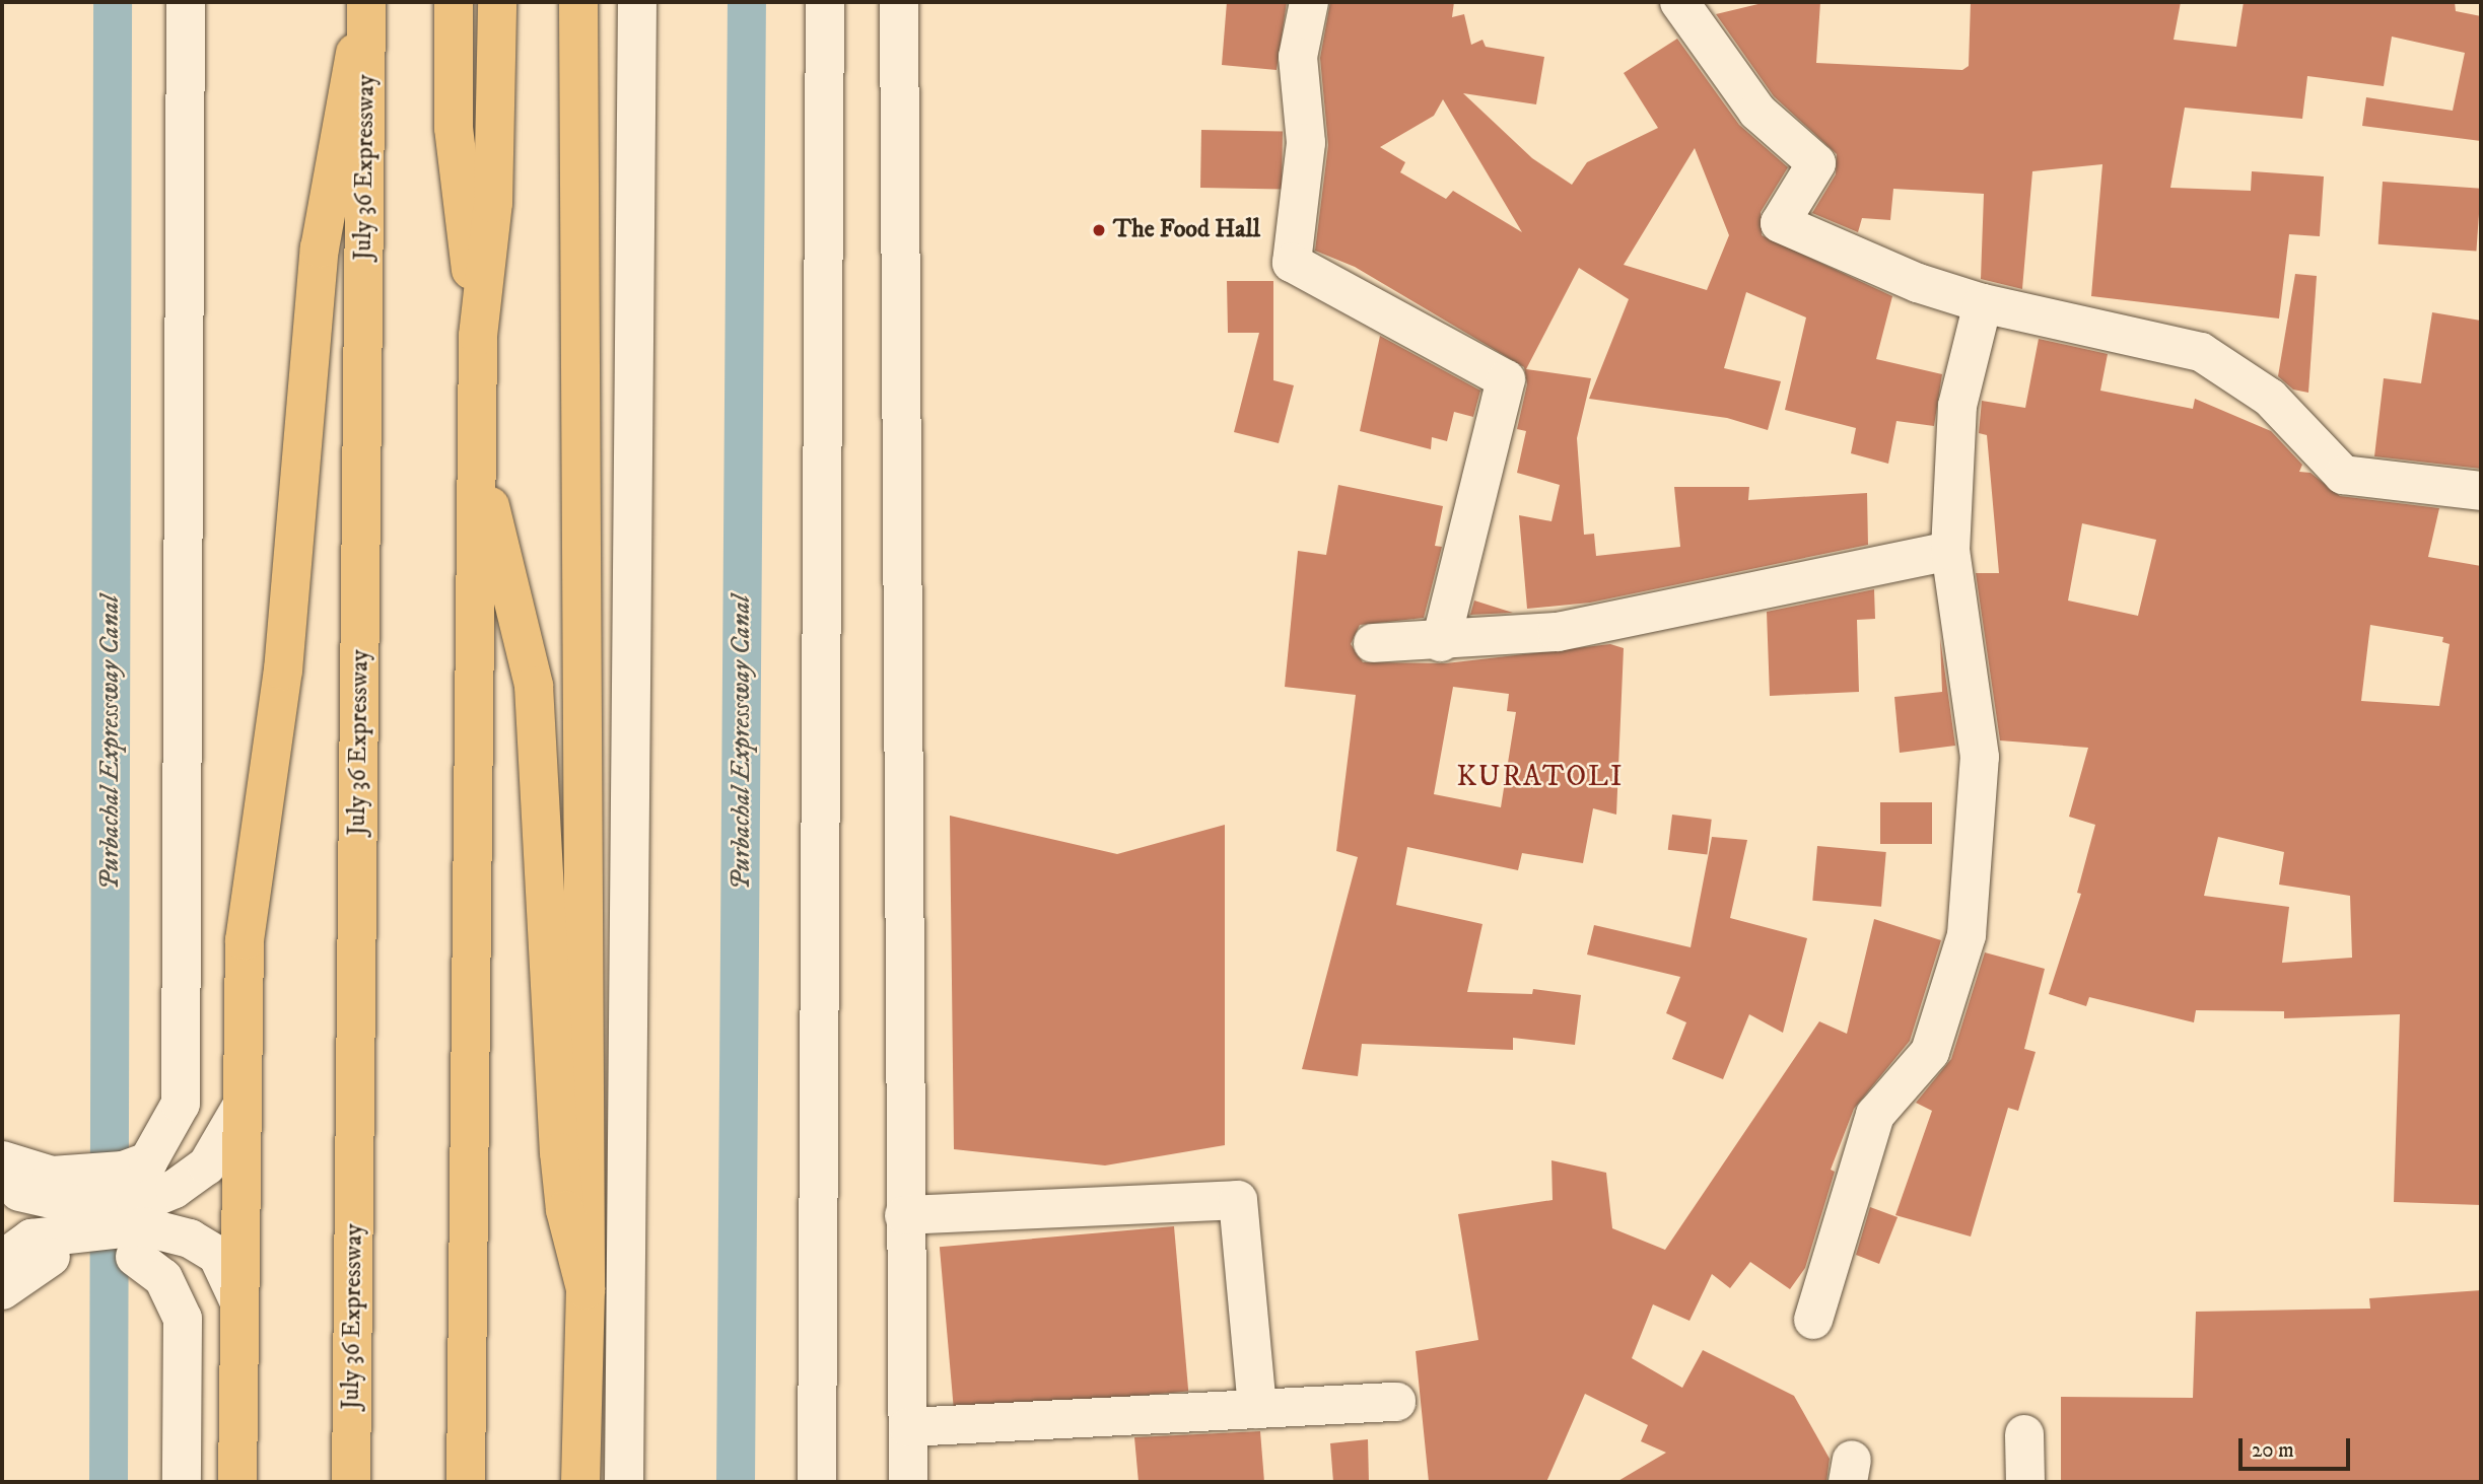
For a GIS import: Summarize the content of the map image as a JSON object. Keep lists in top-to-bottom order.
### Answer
{
  "streets": {
    "main road": ["July 36 Expressway"]
  },
  "districts": ["KURATOLI"],
  "water": ["Purbachal Expressway Canal"],
  "places": ["The Food Hall"],
  "scale_bar": "20 m"
}
